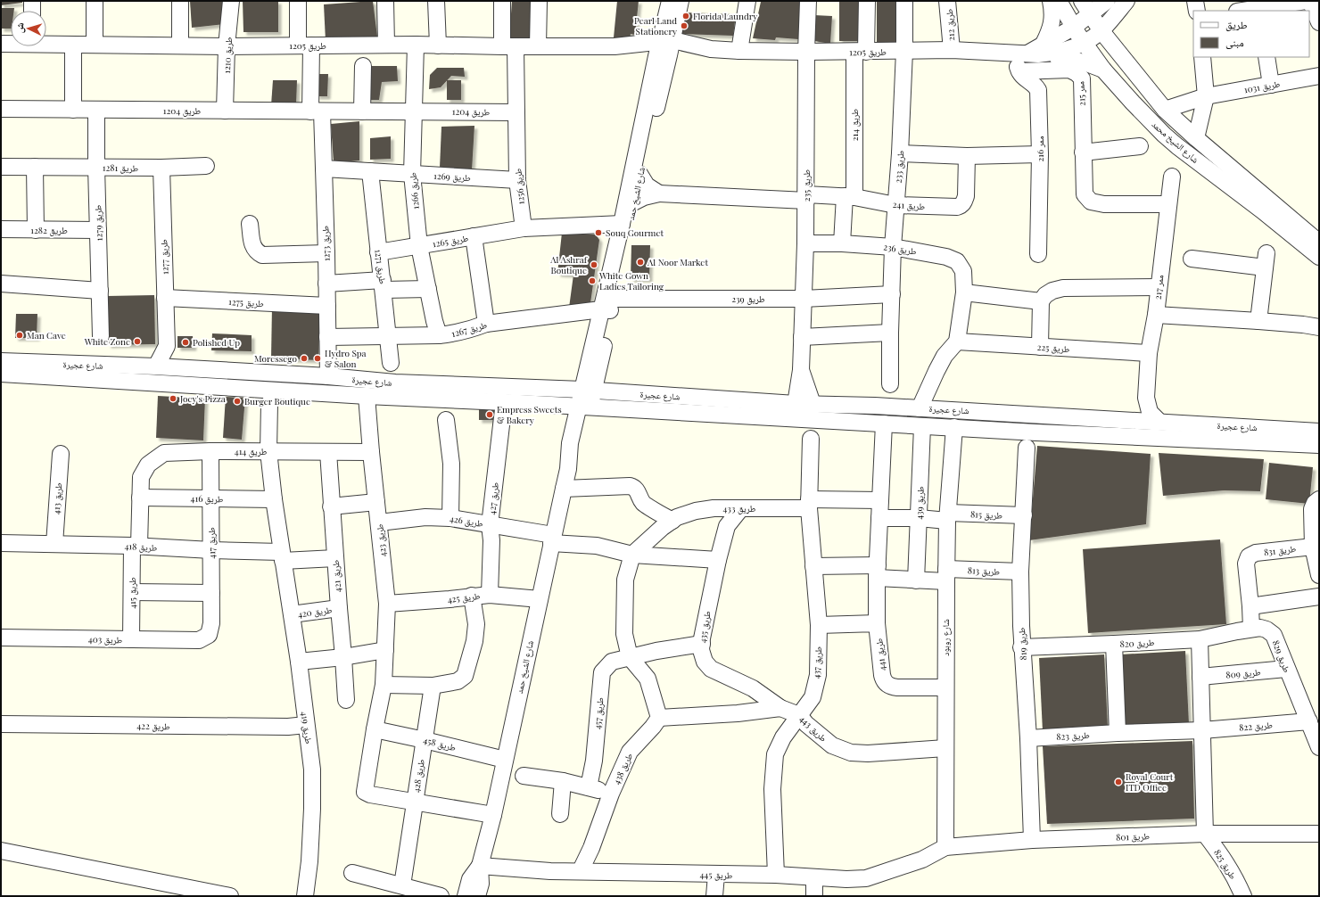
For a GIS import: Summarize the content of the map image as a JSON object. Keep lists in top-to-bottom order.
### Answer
{
  "streets": {
    "street": [
      "طريق 212",
      "طريق 1205",
      "طريق 1210",
      "طريق 1031",
      "ممر 215",
      "طريق 1204",
      "طريق 214",
      "شارع الشيخ محمد",
      "ممر 216",
      "طريق 233",
      "طريق 1281",
      "طريق 1269",
      "طريق 235",
      "طريق 1256",
      "طريق 1266",
      "شارع الشيخ حمد",
      "طريق 241",
      "طريق 1279",
      "طريق 1282",
      "طريق 1265",
      "طريق 1273",
      "طريق 236",
      "طريق 1277",
      "طريق 1271",
      "ممر 217",
      "طريق 239",
      "طريق 1275",
      "طريق 1267",
      "طريق 225",
      "شارع عجيرة",
      "طريق 414",
      "طريق 413",
      "طريق 416",
      "طريق 427",
      "طريق 439",
      "طريق 433",
      "طريق 815",
      "طريق 426",
      "طريق 423",
      "طريق 417",
      "طريق 418",
      "طريق 831",
      "طريق 813",
      "طريق 421",
      "طريق 415",
      "طريق 425",
      "طريق 420",
      "طريق 435",
      "شارع روبود",
      "طريق 403",
      "طريق 820",
      "طريق 819",
      "طريق 441",
      "طريق 829",
      "طريق 437",
      "طريق 809",
      "طريق 457",
      "طريق 422",
      "طريق 822",
      "طريق 419",
      "طريق 443",
      "طريق 823",
      "طريق 458",
      "طريق 438",
      "طريق 428",
      "طريق 801",
      "طريق 825",
      "طريق 445"
    ]
  },
  "crossings": [
    ["طريق 212", "طريق 1205"],
    ["طريق 1205", "طريق 1210"],
    ["طريق 1205", "طريق 214"],
    ["طريق 1205", "شارع الشيخ محمد"],
    ["طريق 1205", "ممر 216"],
    ["طريق 1205", "طريق 233"],
    ["طريق 1205", "طريق 235"],
    ["طريق 1205", "طريق 1256"],
    ["طريق 1205", "طريق 1266"],
    ["طريق 1205", "شارع الشيخ حمد"],
    ["طريق 1205", "طريق 1273"],
    ["طريق 1210", "طريق 1204"],
    ["طريق 1031", "شارع الشيخ محمد"],
    ["ممر 215", "ممر 216"],
    ["ممر 215", "ممر 217"],
    ["طريق 1204", "طريق 1256"],
    ["طريق 1204", "طريق 1266"],
    ["طريق 1204", "طريق 1279"],
    ["طريق 1204", "طريق 1273"],
    ["طريق 214", "طريق 241"],
    ["طريق 233", "طريق 241"],
    ["طريق 233", "طريق 236"],
    ["طريق 233", "طريق 239"],
    ["طريق 233", "شارع عجيرة"],
    ["طريق 1281", "طريق 1279"],
    ["طريق 1281", "طريق 1277"],
    ["طريق 1269", "طريق 1256"],
    ["طريق 1269", "طريق 1266"],
    ["طريق 1269", "طريق 1273"],
    ["طريق 1269", "طريق 1271"],
    ["طريق 235", "طريق 241"],
    ["طريق 235", "طريق 236"],
    ["طريق 235", "طريق 239"],
    ["طريق 235", "شارع عجيرة"],
    ["طريق 1256", "طريق 1265"],
    ["طريق 1266", "طريق 1265"],
    ["طريق 1266", "طريق 1267"],
    ["شارع الشيخ حمد", "طريق 241"],
    ["شارع الشيخ حمد", "طريق 239"],
    ["شارع الشيخ حمد", "طريق 1267"],
    ["شارع الشيخ حمد", "شارع عجيرة"],
    ["شارع الشيخ حمد", "طريق 426"],
    ["شارع الشيخ حمد", "طريق 425"],
    ["شارع الشيخ حمد", "طريق 458"],
    ["شارع الشيخ حمد", "طريق 428"],
    ["شارع الشيخ حمد", "طريق 445"],
    ["طريق 1279", "طريق 1282"],
    ["طريق 1265", "طريق 1271"],
    ["طريق 1273", "طريق 1275"],
    ["طريق 1273", "طريق 1267"],
    ["طريق 1273", "شارع عجيرة"],
    ["طريق 1277", "طريق 1275"],
    ["طريق 1277", "شارع عجيرة"],
    ["طريق 1271", "طريق 1267"],
    ["ممر 217", "طريق 225"],
    ["ممر 217", "شارع عجيرة"],
    ["طريق 239", "طريق 1267"],
    ["شارع عجيرة", "طريق 427"],
    ["شارع عجيرة", "طريق 439"],
    ["شارع عجيرة", "طريق 423"],
    ["شارع عجيرة", "شارع روبود"],
    ["شارع عجيرة", "طريق 437"],
    ["شارع عجيرة", "طريق 419"],
    ["طريق 414", "طريق 423"],
    ["طريق 414", "طريق 417"],
    ["طريق 414", "طريق 421"],
    ["طريق 414", "طريق 415"],
    ["طريق 414", "طريق 419"],
    ["طريق 413", "طريق 418"],
    ["طريق 416", "طريق 417"],
    ["طريق 416", "طريق 415"],
    ["طريق 416", "طريق 419"],
    ["طريق 427", "طريق 426"],
    ["طريق 427", "طريق 425"],
    ["طريق 433", "طريق 426"],
    ["طريق 433", "طريق 435"],
    ["طريق 433", "طريق 437"],
    ["طريق 815", "شارع روبود"],
    ["طريق 815", "طريق 819"],
    ["طريق 426", "طريق 423"],
    ["طريق 426", "طريق 435"],
    ["طريق 423", "طريق 425"],
    ["طريق 423", "طريق 458"],
    ["طريق 423", "طريق 428"],
    ["طريق 417", "طريق 418"],
    ["طريق 417", "طريق 403"],
    ["طريق 418", "طريق 415"],
    ["طريق 418", "طريق 419"],
    ["طريق 813", "شارع روبود"],
    ["طريق 813", "طريق 819"],
    ["طريق 421", "طريق 420"],
    ["طريق 415", "طريق 403"],
    ["طريق 420", "طريق 419"],
    ["طريق 435", "طريق 457"],
    ["طريق 435", "طريق 443"],
    ["شارع روبود", "طريق 441"],
    ["شارع روبود", "طريق 443"],
    ["شارع روبود", "طريق 801"],
    ["شارع روبود", "طريق 445"],
    ["طريق 820", "طريق 819"],
    ["طريق 820", "طريق 829"],
    ["طريق 819", "طريق 823"],
    ["طريق 819", "طريق 801"],
    ["طريق 829", "طريق 809"],
    ["طريق 829", "طريق 822"],
    ["طريق 437", "طريق 443"],
    ["طريق 437", "طريق 445"],
    ["طريق 422", "طريق 419"],
    ["طريق 822", "طريق 823"],
    ["طريق 443", "طريق 438"],
    ["طريق 458", "طريق 428"],
    ["طريق 438", "طريق 445"],
    ["طريق 801", "طريق 825"],
    ["طريق 801", "طريق 445"]
  ],
  "places": [
    "Florida Laundry",
    "Pearl Land Stationery",
    "Souq Gourmet",
    "Al Noor Market",
    "Al Ashraf Boutique",
    "White Gown Ladies Tailoring",
    "Man Cave",
    "White Zone",
    "Polished Up",
    "Moressego",
    "Hydro Spa & Salon",
    "Joey's Pizza",
    "Burger Boutique",
    "Empress Sweets & Bakery",
    "Royal Court ITD Office"
  ],
  "legend": ["طريق", "مبنى"],
  "north": "left"
}
